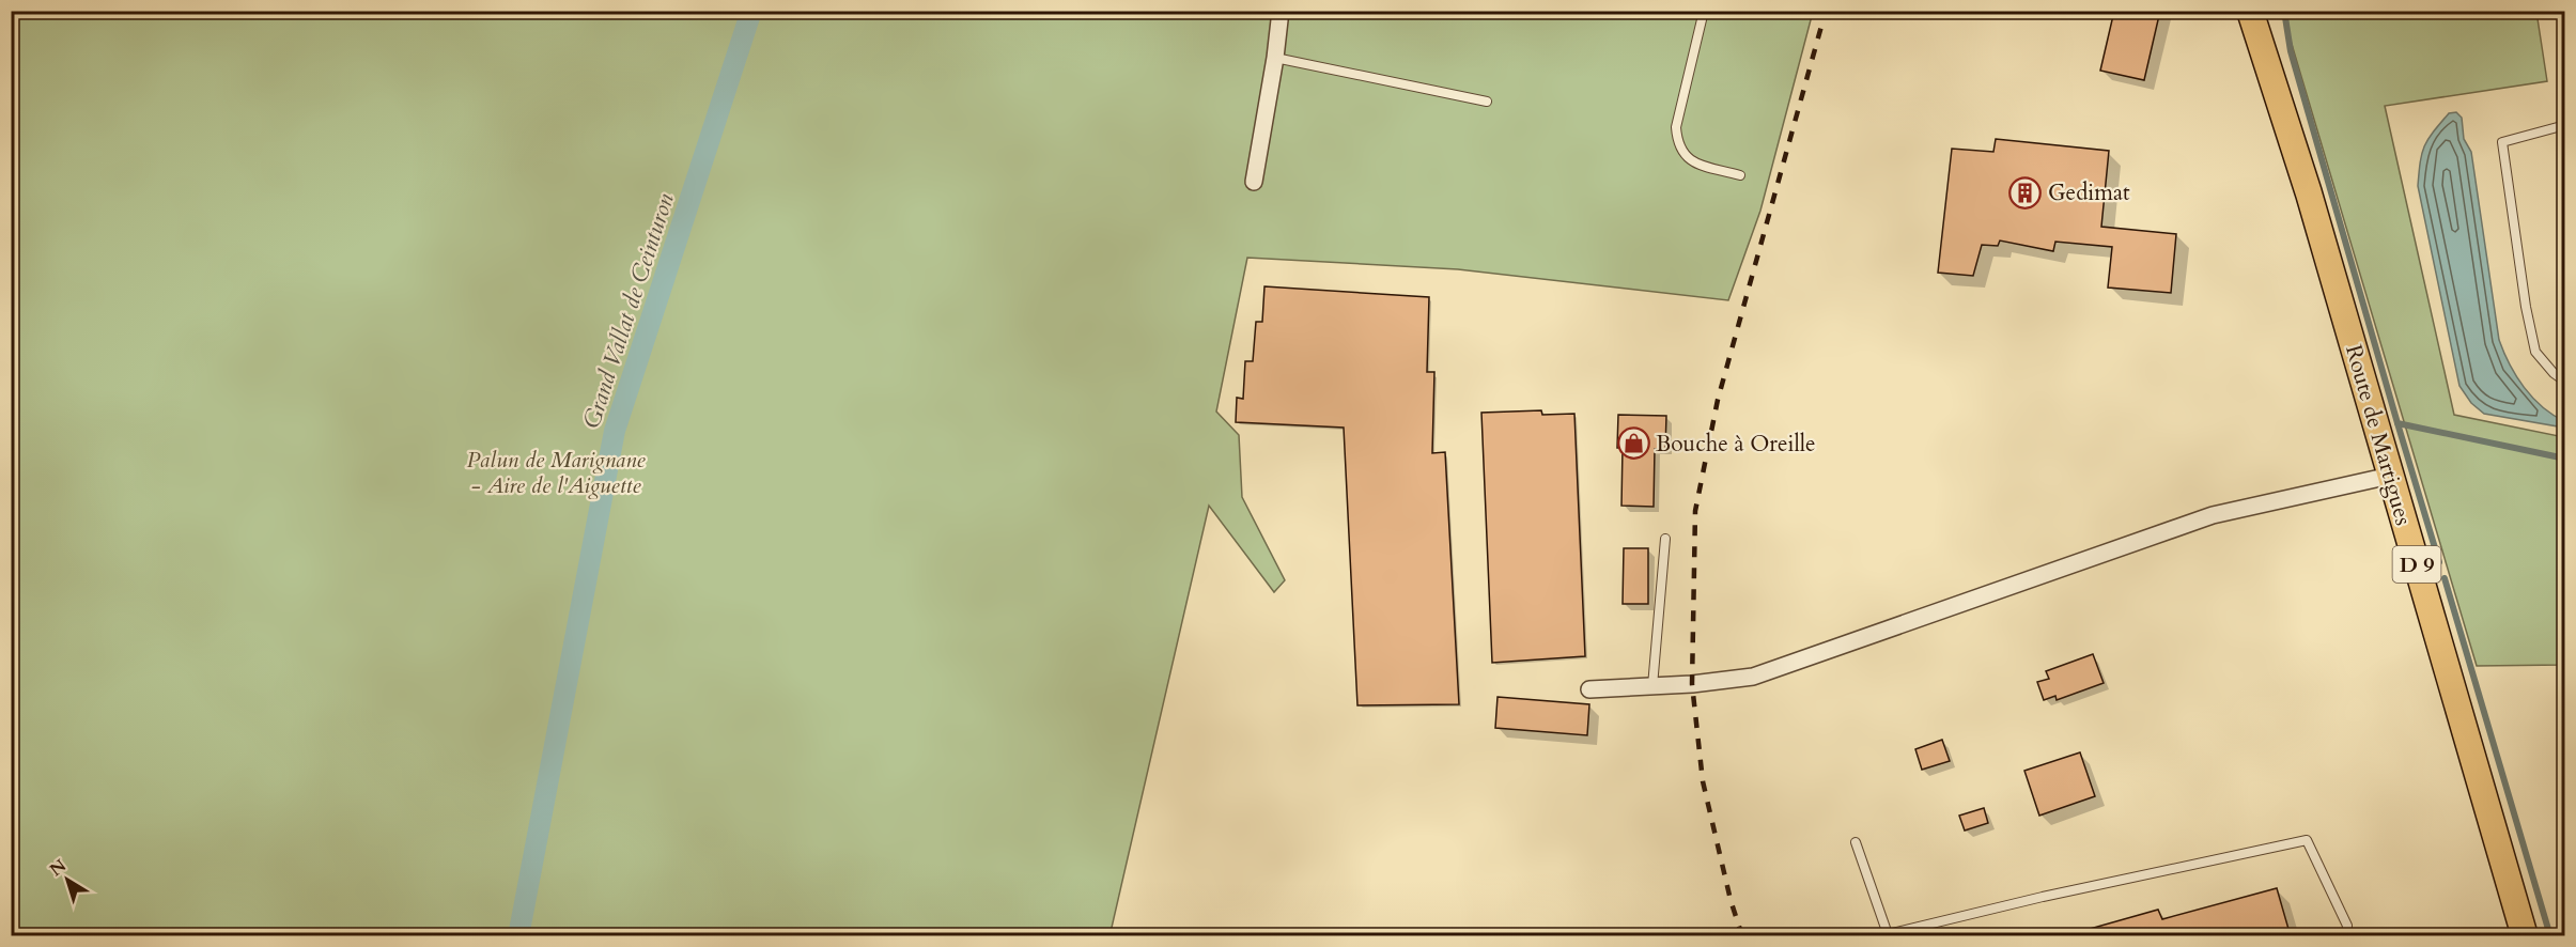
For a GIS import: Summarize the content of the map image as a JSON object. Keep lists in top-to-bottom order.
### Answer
{
  "streets": {
    "main road": ["Route de Martigues", "D 9"]
  },
  "water": ["Grand Vallat de Ceinturon"],
  "parks": ["Palun de Marignane - Aire de l'Aiguette"],
  "places": {
    "building": ["Gedimat"],
    "shop": ["Bouche à Oreille"]
  },
  "north": "top left"
}
